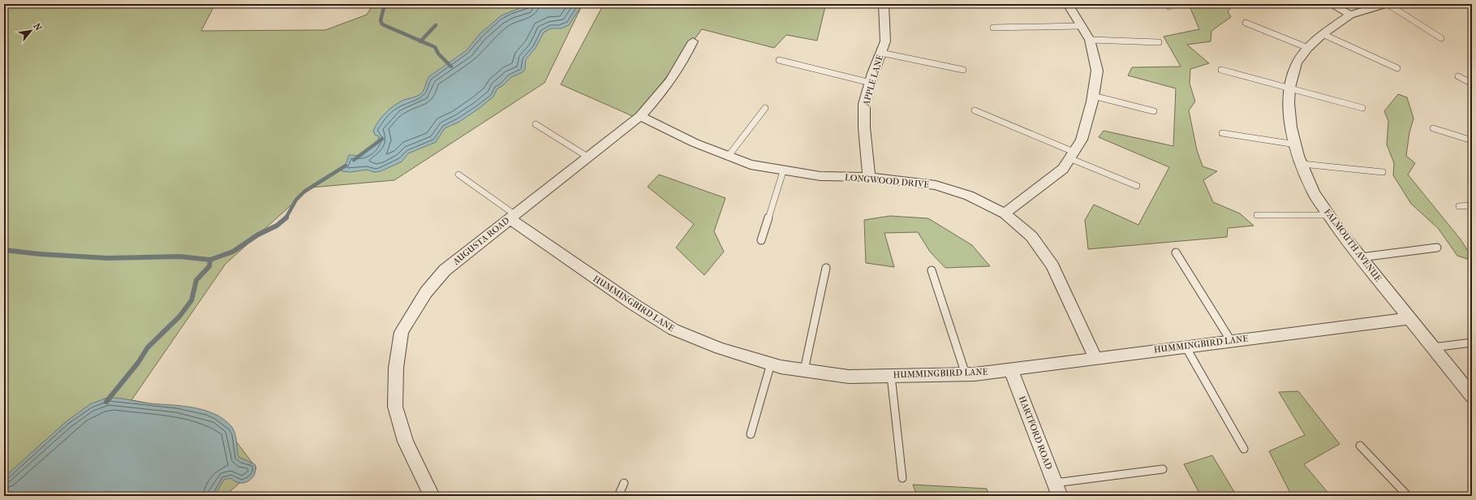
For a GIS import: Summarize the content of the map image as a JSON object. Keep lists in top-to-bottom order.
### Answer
{
  "streets": {
    "street": [
      "APPLE LANE",
      "LONGWOOD DRIVE",
      "AUGUSTA ROAD",
      "FALMOUTH AVENUE",
      "HUMMINGBIRD LANE",
      "HARTFORD ROAD"
    ]
  },
  "crossings": [
    ["APPLE LANE", "LONGWOOD DRIVE"],
    ["LONGWOOD DRIVE", "AUGUSTA ROAD"],
    ["LONGWOOD DRIVE", "HUMMINGBIRD LANE"],
    ["AUGUSTA ROAD", "HUMMINGBIRD LANE"],
    ["FALMOUTH AVENUE", "HUMMINGBIRD LANE"],
    ["HUMMINGBIRD LANE", "HARTFORD ROAD"]
  ],
  "north": "top right"
}
